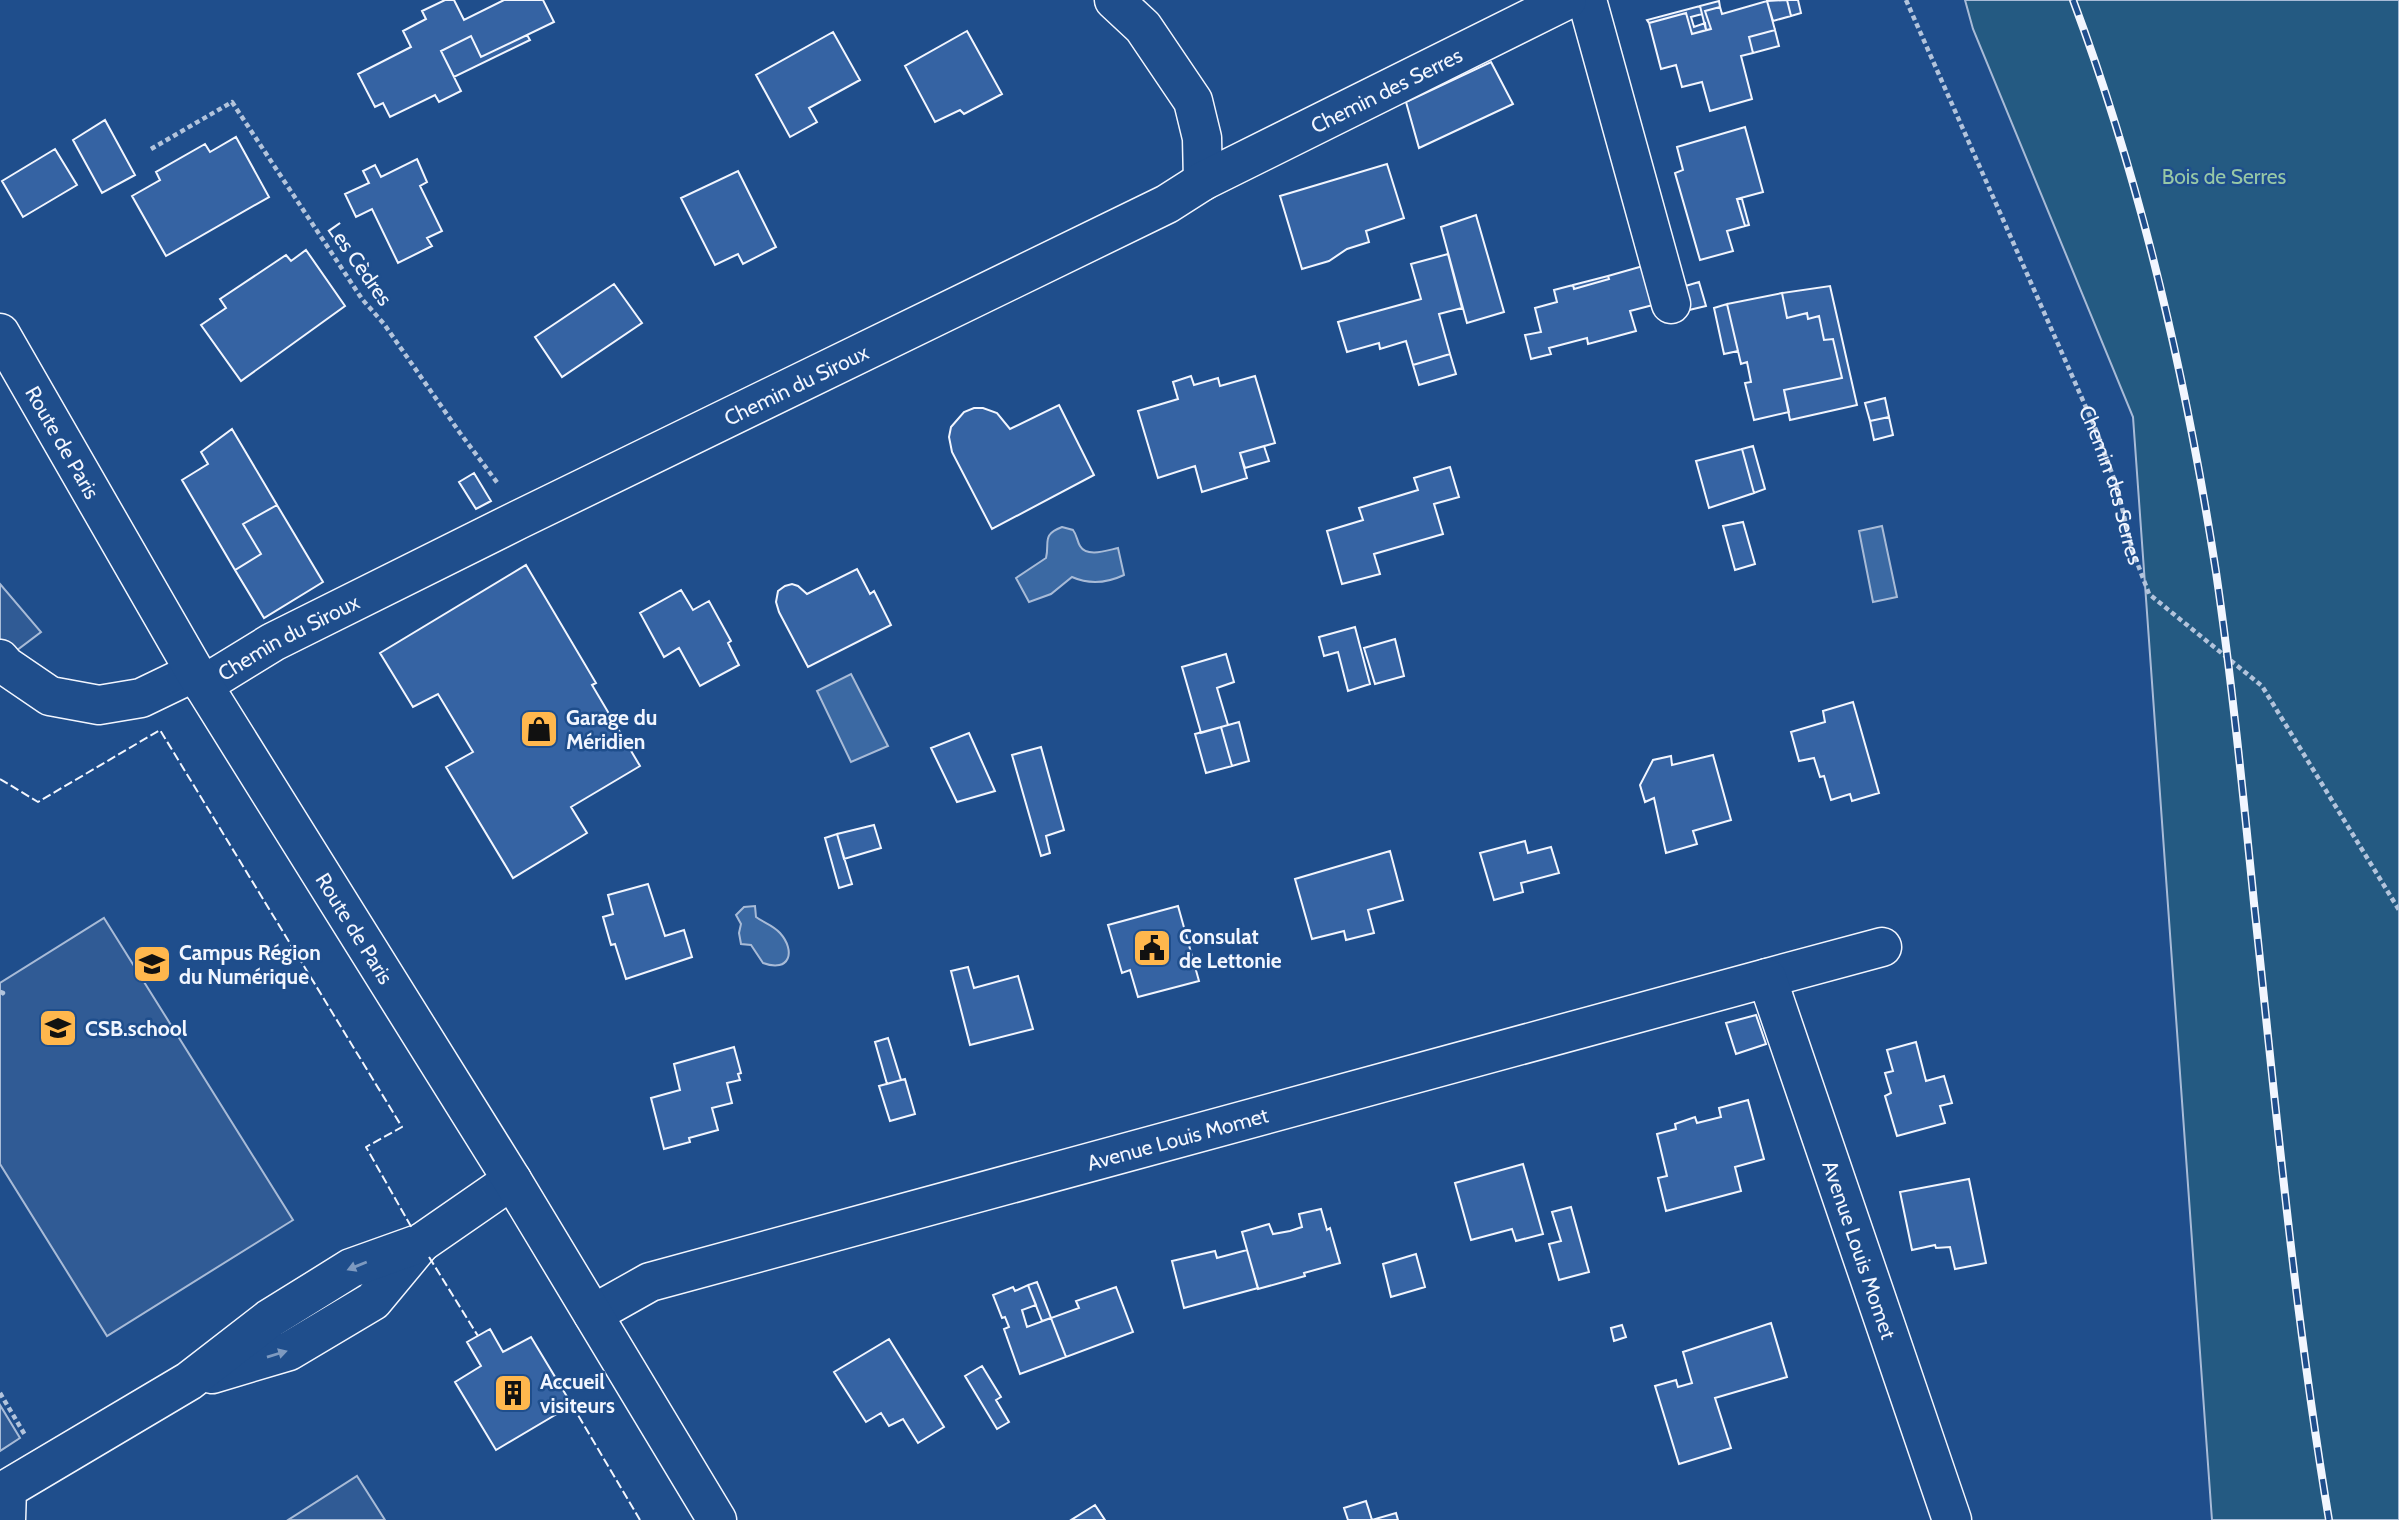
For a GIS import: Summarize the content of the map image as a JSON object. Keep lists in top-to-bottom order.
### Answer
{
  "streets": {
    "street": [
      "Chemin des Serres",
      "Chemin du Siroux",
      "Route de Paris",
      "Avenue Louis Momet"
    ],
    "path": ["Les Cèdres"]
  },
  "crossings": [
    ["Chemin des Serres", "Chemin du Siroux"],
    ["Les Cèdres", "Chemin du Siroux"],
    ["Chemin du Siroux", "Route de Paris"],
    ["Route de Paris", "Avenue Louis Momet"]
  ],
  "parks": ["Bois de Serres"],
  "places": {
    "shop": ["Garage du Méridien"],
    "public building": ["Consulat de Lettonie"],
    "school or university": ["Campus Région du Numérique", "CSB.school"],
    "building": ["Accueil visiteurs"]
  }
}
